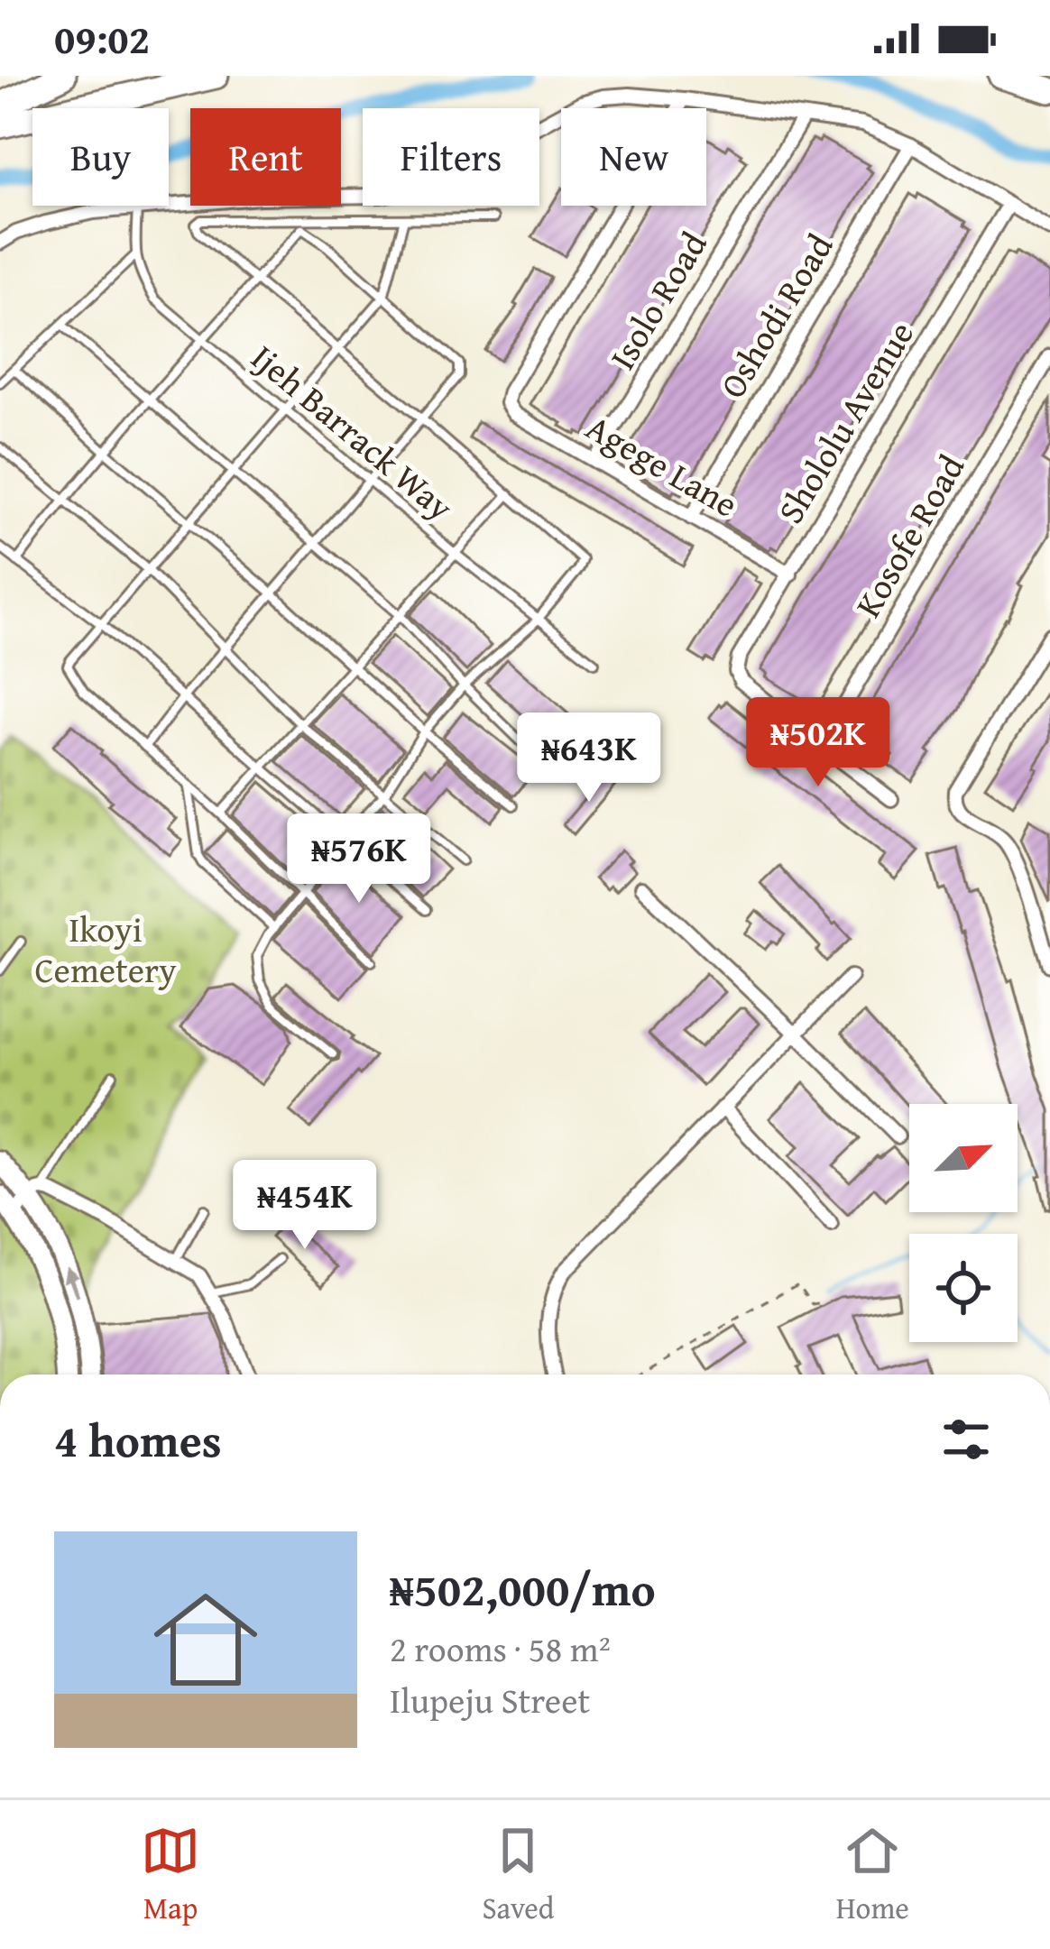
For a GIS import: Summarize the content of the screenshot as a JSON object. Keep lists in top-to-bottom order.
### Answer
{
  "streets": {
    "street": [
      "Isolo Road",
      "Oshodi Road",
      "Shololu Avenue",
      "Agege Lane",
      "Kosofe Road"
    ],
    "lane": ["Ijeh Barrack Way"]
  },
  "crossings": [
    ["Isolo Road", "Agege Lane"],
    ["Oshodi Road", "Agege Lane"],
    ["Shololu Avenue", "Agege Lane"],
    ["Shololu Avenue", "Kosofe Road"]
  ],
  "parks": ["Ikoyi Cemetery"],
  "north": "top right",
  "page": {
    "status": "09:02",
    "chip": [
      "Buy",
      "Rent",
      "Filters",
      "New"
    ],
    "price": [
      "₦502K",
      "₦643K",
      "₦576K",
      "₦454K"
    ],
    "heading": "4 homes",
    "list": [
      {
        "name": "₦502,000/mo",
        "note": "2 rooms · 58 m² · Ilupeju Street"
      }
    ],
    "tabs": ["Map", "Saved", "Home"]
  }
}
